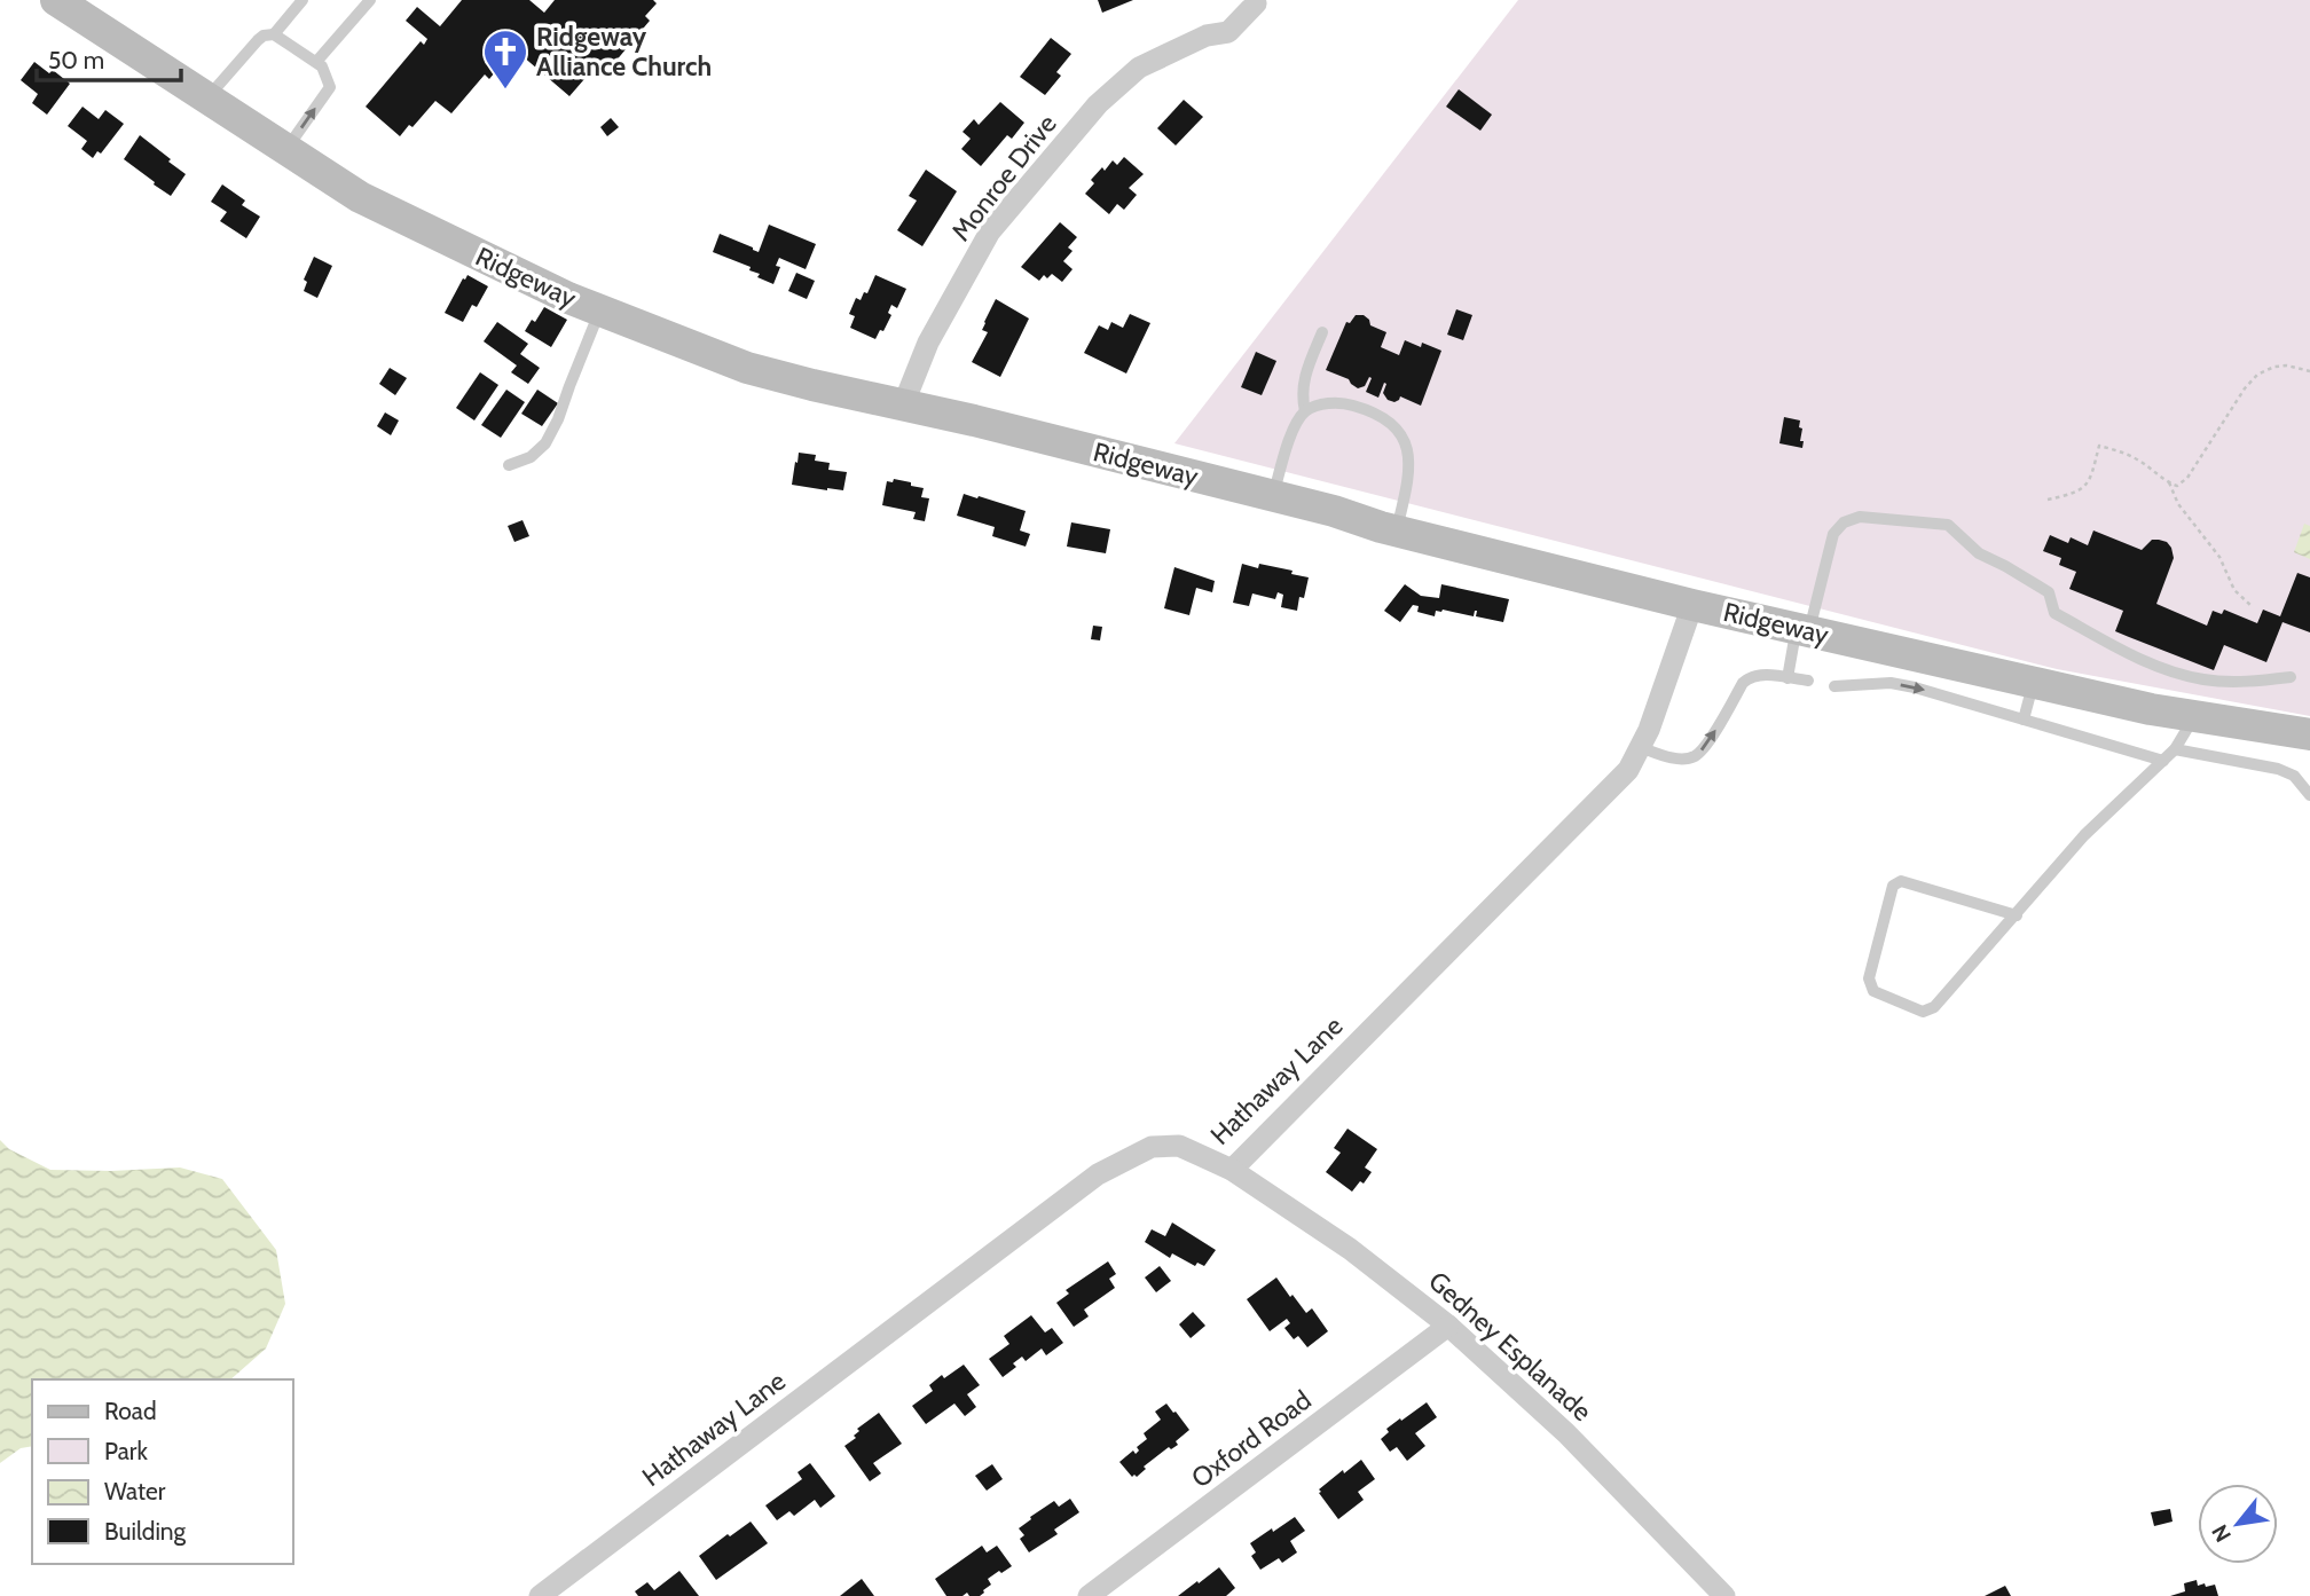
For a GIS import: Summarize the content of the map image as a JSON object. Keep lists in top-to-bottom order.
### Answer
{
  "streets": {
    "street": [
      "Monroe Drive",
      "Ridgeway",
      "Hathaway Lane",
      "Gedney Esplanade",
      "Oxford Road"
    ]
  },
  "crossings": [
    ["Monroe Drive", "Ridgeway"],
    ["Ridgeway", "Hathaway Lane"],
    ["Hathaway Lane", "Gedney Esplanade"],
    ["Gedney Esplanade", "Oxford Road"]
  ],
  "places": {
    "church": ["Ridgeway Alliance Church"]
  },
  "legend": [
    "Road",
    "Park",
    "Water",
    "Building"
  ],
  "scale_bar": "50 m",
  "north": "bottom left"
}
